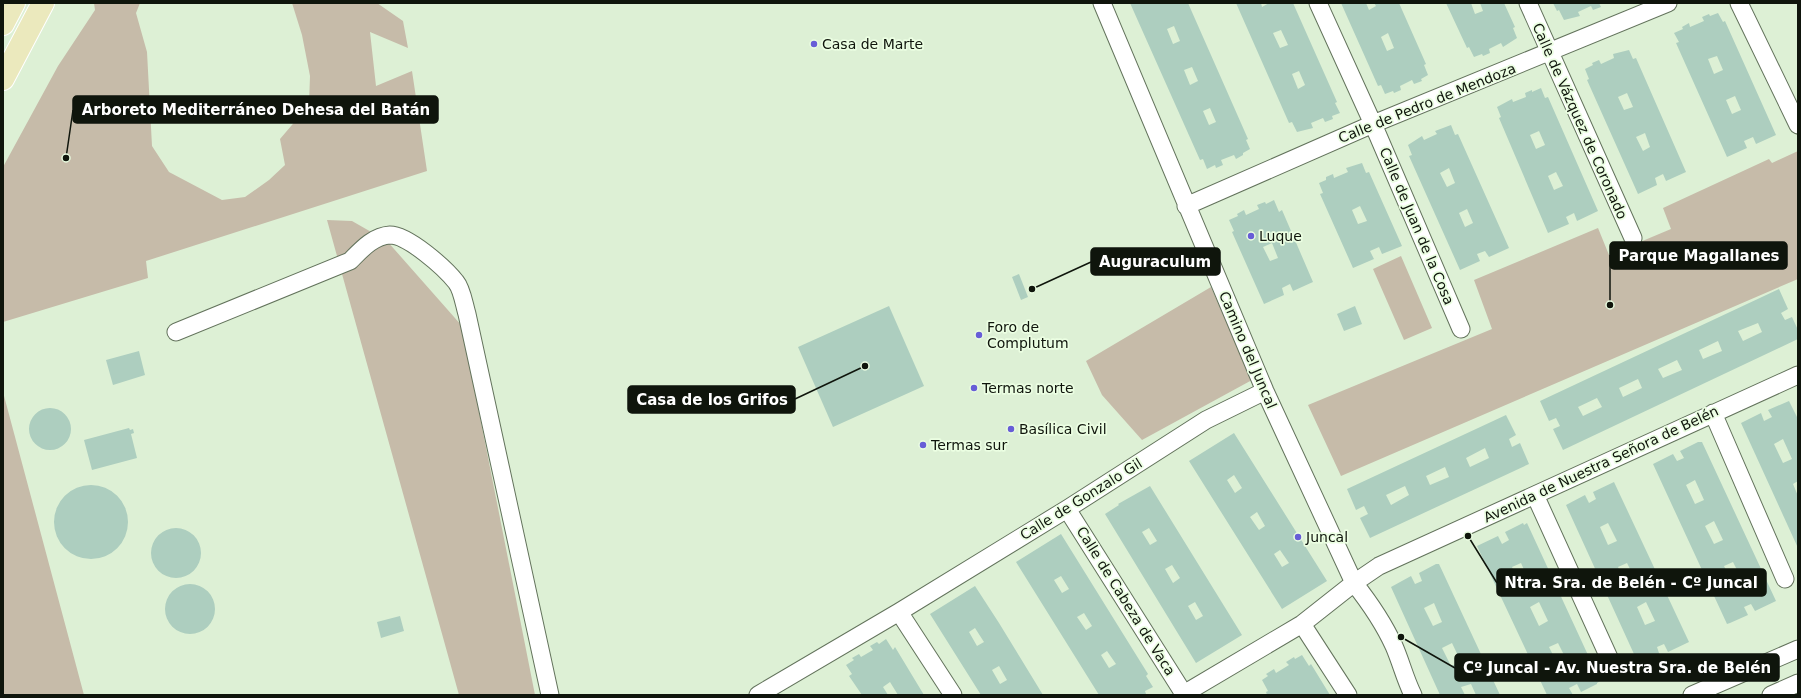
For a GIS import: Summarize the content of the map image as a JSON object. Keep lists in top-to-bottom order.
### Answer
{
  "streets": {
    "street": [
      "Calle de Pedro de Mendoza",
      "Calle de Vázquez de Coronado",
      "Calle de Juan de la Cosa",
      "Camino del Juncal",
      "Avenida de Nuestra Señora de Belén",
      "Calle de Gonzalo Gil",
      "Calle de Cabeza de Vaca"
    ]
  },
  "crossings": [
    ["Calle de Pedro de Mendoza", "Calle de Vázquez de Coronado"],
    ["Calle de Pedro de Mendoza", "Calle de Juan de la Cosa"],
    ["Calle de Pedro de Mendoza", "Camino del Juncal"],
    ["Camino del Juncal", "Avenida de Nuestra Señora de Belén"],
    ["Camino del Juncal", "Calle de Gonzalo Gil"],
    ["Avenida de Nuestra Señora de Belén", "Calle de Cabeza de Vaca"],
    ["Calle de Gonzalo Gil", "Calle de Cabeza de Vaca"]
  ],
  "places": [
    "Casa de Marte",
    "Arboreto Mediterráneo Dehesa del Batán",
    "Luque",
    "Auguraculum",
    "Parque Magallanes",
    "Foro de Complutum",
    "Casa de los Grifos",
    "Termas norte",
    "Basílica Civil",
    "Termas sur",
    "Ntra. Sra. de Belén - Cº Juncal",
    "Juncal",
    "Cº Juncal - Av. Nuestra Sra. de Belén"
  ]
}
